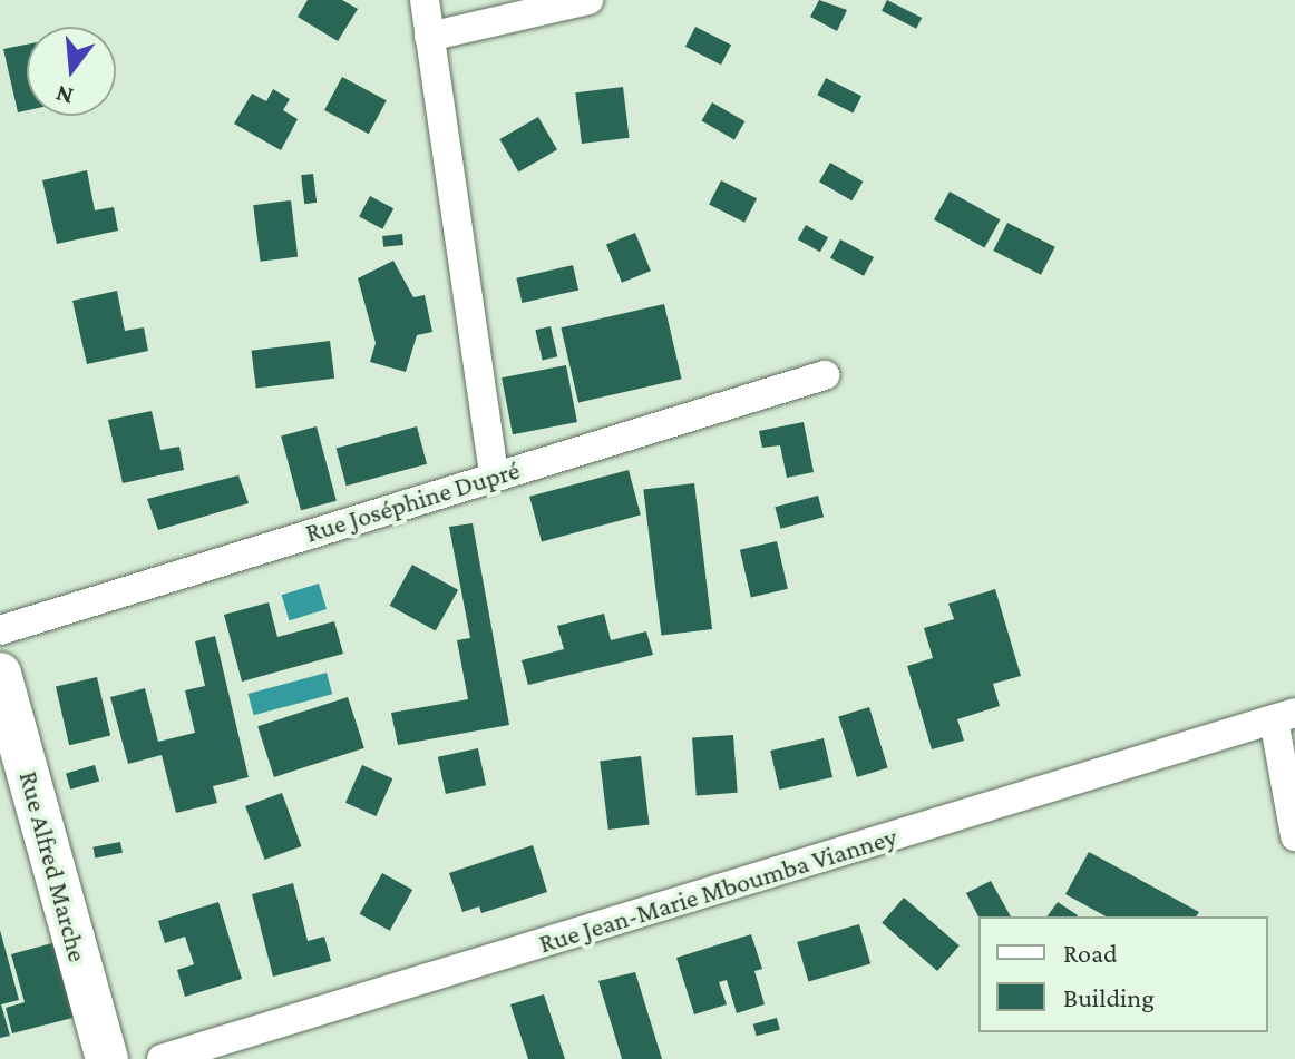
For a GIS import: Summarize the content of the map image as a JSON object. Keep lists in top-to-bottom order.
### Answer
{
  "streets": {
    "street": ["Rue Joséphine Dupré", "Rue Alfred Marche", "Rue Jean-Marie Mboumba Vianney"]
  },
  "legend": ["Road", "Building"],
  "north": "bottom"
}
